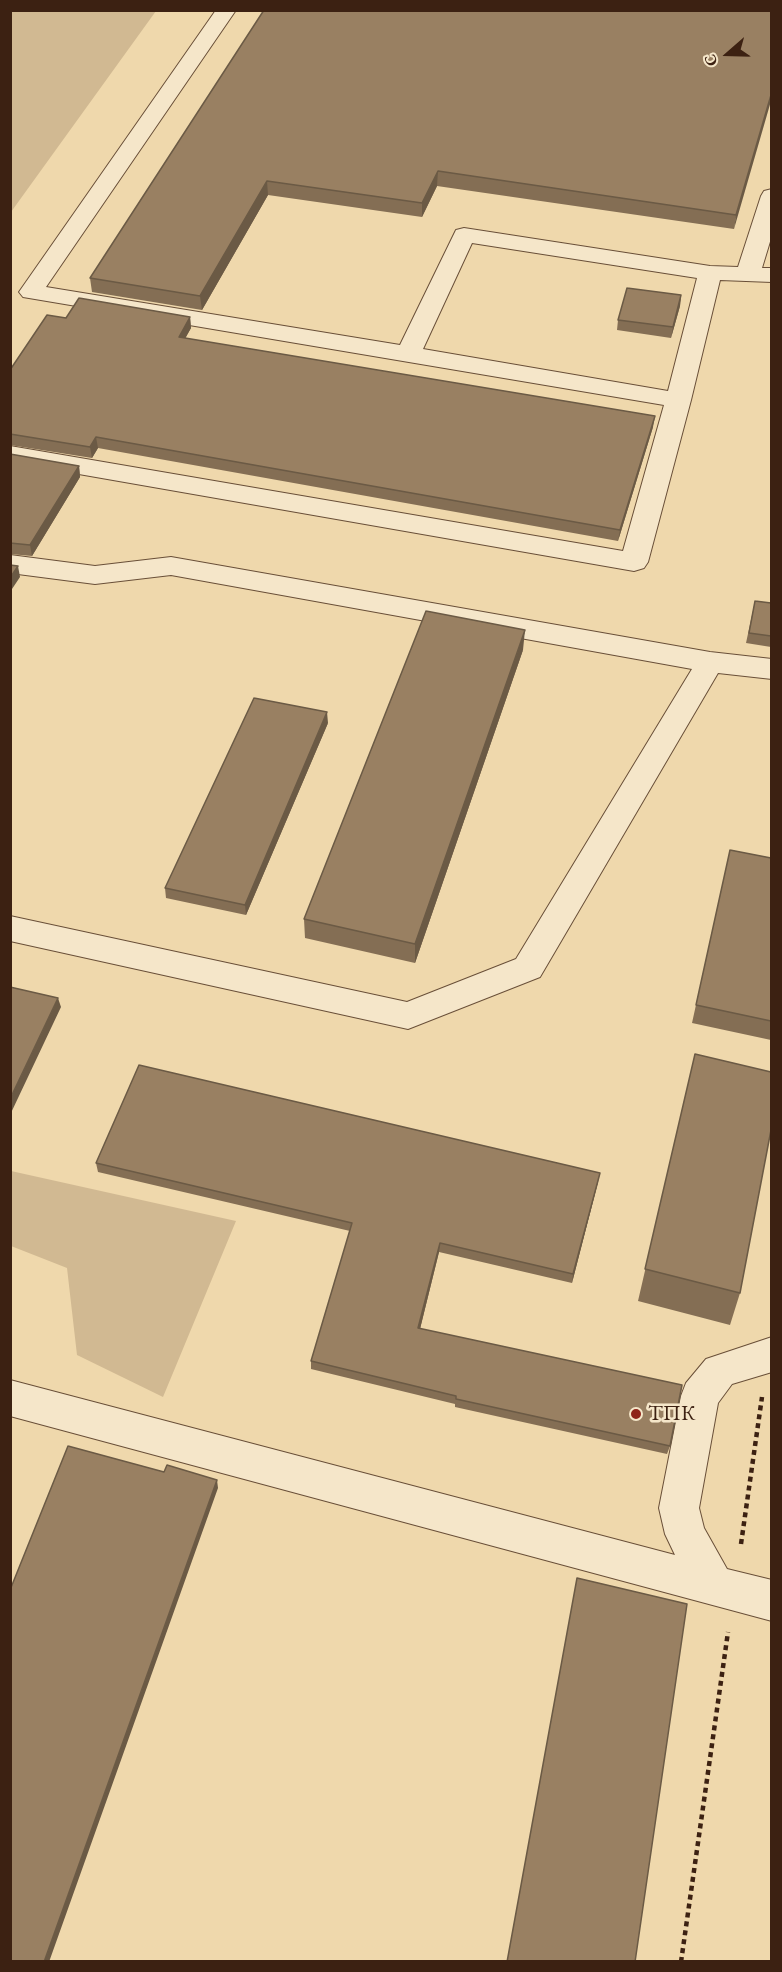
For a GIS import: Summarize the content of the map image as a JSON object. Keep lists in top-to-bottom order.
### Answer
{
  "places": ["ТПК"],
  "north": "left"
}
